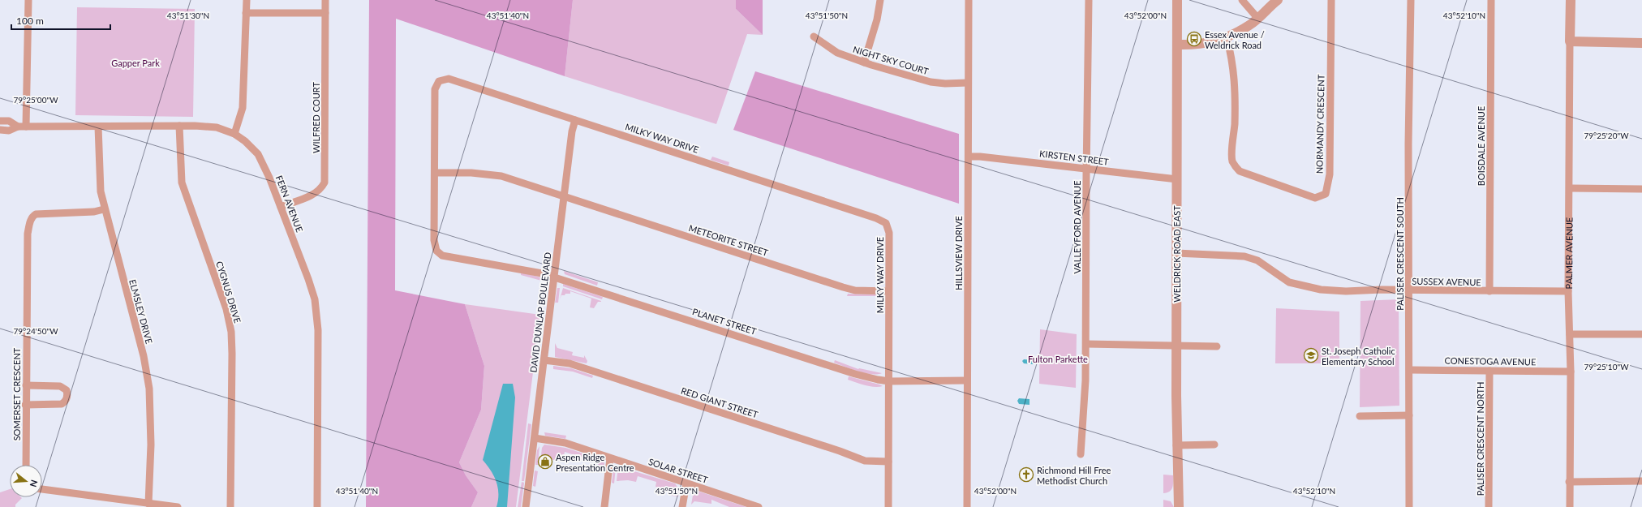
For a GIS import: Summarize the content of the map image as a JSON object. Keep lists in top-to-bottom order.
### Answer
{
  "streets": {
    "street": [
      "NIGHT SKY COURT",
      "WILFRED COURT",
      "NORMANDY CRESCENT",
      "MILKY WAY DRIVE",
      "BOISDALE AVENUE",
      "KIRSTEN STREET",
      "FERN AVENUE",
      "VALLEYFORD AVENUE",
      "METEORITE STREET",
      "HILLSVIEW DRIVE",
      "WELDRICK ROAD EAST",
      "PALISER CRESCENT SOUTH",
      "PALMER AVENUE",
      "SUSSEX AVENUE",
      "CYGNUS DRIVE",
      "ELMSLEY DRIVE",
      "DAVID DUNLAP BOULEVARD",
      "PLANET STREET",
      "CONESTOGA AVENUE",
      "SOMERSET CRESCENT",
      "RED GIANT STREET",
      "PALISER CRESCENT NORTH",
      "SOLAR STREET"
    ]
  },
  "crossings": [
    ["NIGHT SKY COURT", "HILLSVIEW DRIVE"],
    ["WILFRED COURT", "FERN AVENUE"],
    ["MILKY WAY DRIVE", "METEORITE STREET"],
    ["MILKY WAY DRIVE", "DAVID DUNLAP BOULEVARD"],
    ["MILKY WAY DRIVE", "PLANET STREET"],
    ["MILKY WAY DRIVE", "RED GIANT STREET"],
    ["BOISDALE AVENUE", "SUSSEX AVENUE"],
    ["KIRSTEN STREET", "VALLEYFORD AVENUE"],
    ["KIRSTEN STREET", "HILLSVIEW DRIVE"],
    ["KIRSTEN STREET", "WELDRICK ROAD EAST"],
    ["FERN AVENUE", "CYGNUS DRIVE"],
    ["FERN AVENUE", "ELMSLEY DRIVE"],
    ["METEORITE STREET", "DAVID DUNLAP BOULEVARD"],
    ["HILLSVIEW DRIVE", "PLANET STREET"],
    ["WELDRICK ROAD EAST", "SUSSEX AVENUE"],
    ["PALISER CRESCENT SOUTH", "SUSSEX AVENUE"],
    ["PALISER CRESCENT SOUTH", "CONESTOGA AVENUE"],
    ["PALMER AVENUE", "SUSSEX AVENUE"],
    ["PALMER AVENUE", "CONESTOGA AVENUE"],
    ["ELMSLEY DRIVE", "SOMERSET CRESCENT"],
    ["DAVID DUNLAP BOULEVARD", "PLANET STREET"],
    ["DAVID DUNLAP BOULEVARD", "RED GIANT STREET"],
    ["DAVID DUNLAP BOULEVARD", "SOLAR STREET"],
    ["CONESTOGA AVENUE", "PALISER CRESCENT NORTH"]
  ],
  "parks": ["Gapper Park", "Fulton Parkette"],
  "places": {
    "bus stop": ["Essex Avenue / Weldrick Road"],
    "school or university": ["St. Joseph Catholic Elementary School"],
    "shop": ["Aspen Ridge Presentation Centre"],
    "church": ["Richmond Hill Free Methodist Church"]
  },
  "scale_bar": "100 m",
  "north": "right",
  "coordinates": [
    "43°51'30\"N",
    "43°51'40\"N",
    "43°51'50\"N",
    "43°52'00\"N",
    "43°52'10\"N",
    "79°25'00\"W",
    "79°25'20\"W",
    "79°24'50\"W",
    "79°25'10\"W"
  ]
}
